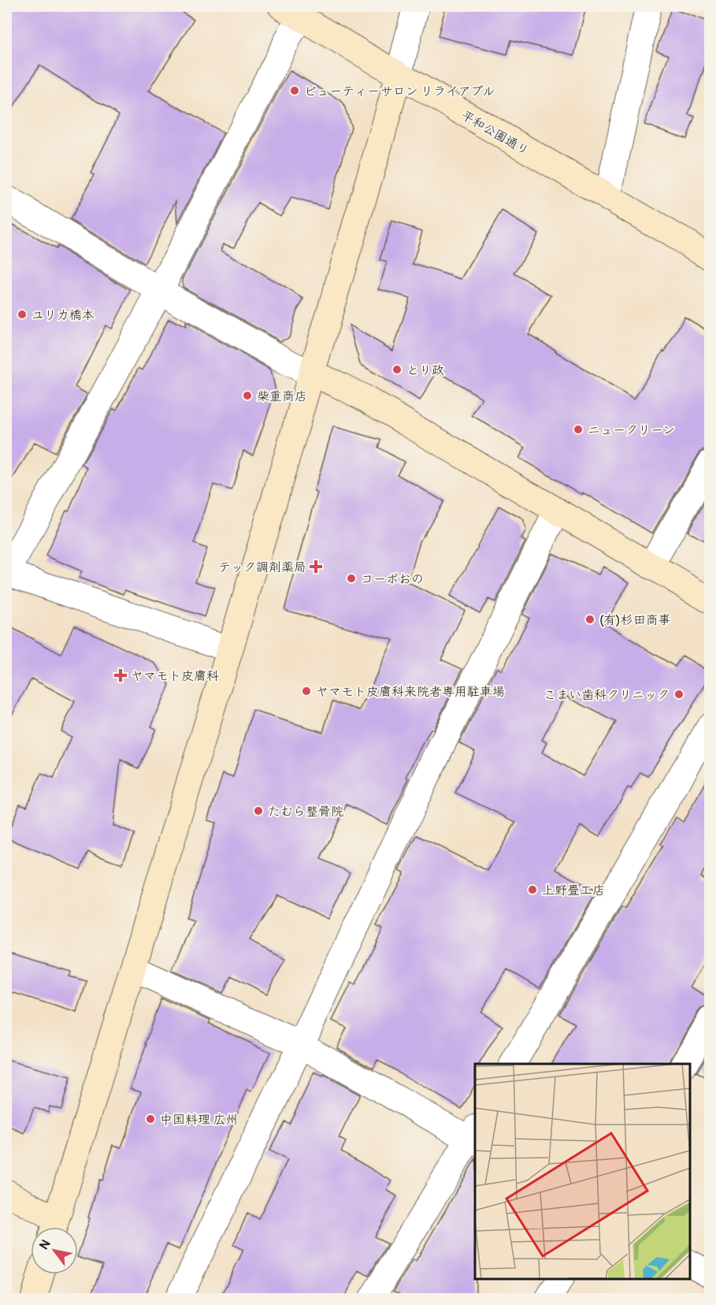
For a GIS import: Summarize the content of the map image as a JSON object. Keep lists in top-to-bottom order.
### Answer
{
  "streets": {
    "street": ["平和公園通り"]
  },
  "places": {
    "other": [
      "ビューティーサロン リライアブル",
      "ユリカ橋本",
      "とり政",
      "柴重商店",
      "ニュークリーン",
      "コーポおの",
      "(有)杉田商事",
      "ヤマモト皮膚科来院者専用駐車場",
      "こまい歯科クリニック",
      "たむら整骨院",
      "上野畳工店",
      "中国料理 広州"
    ],
    "health": ["テック調剤薬局", "ヤマモト皮膚科"]
  },
  "north": "top left"
}
